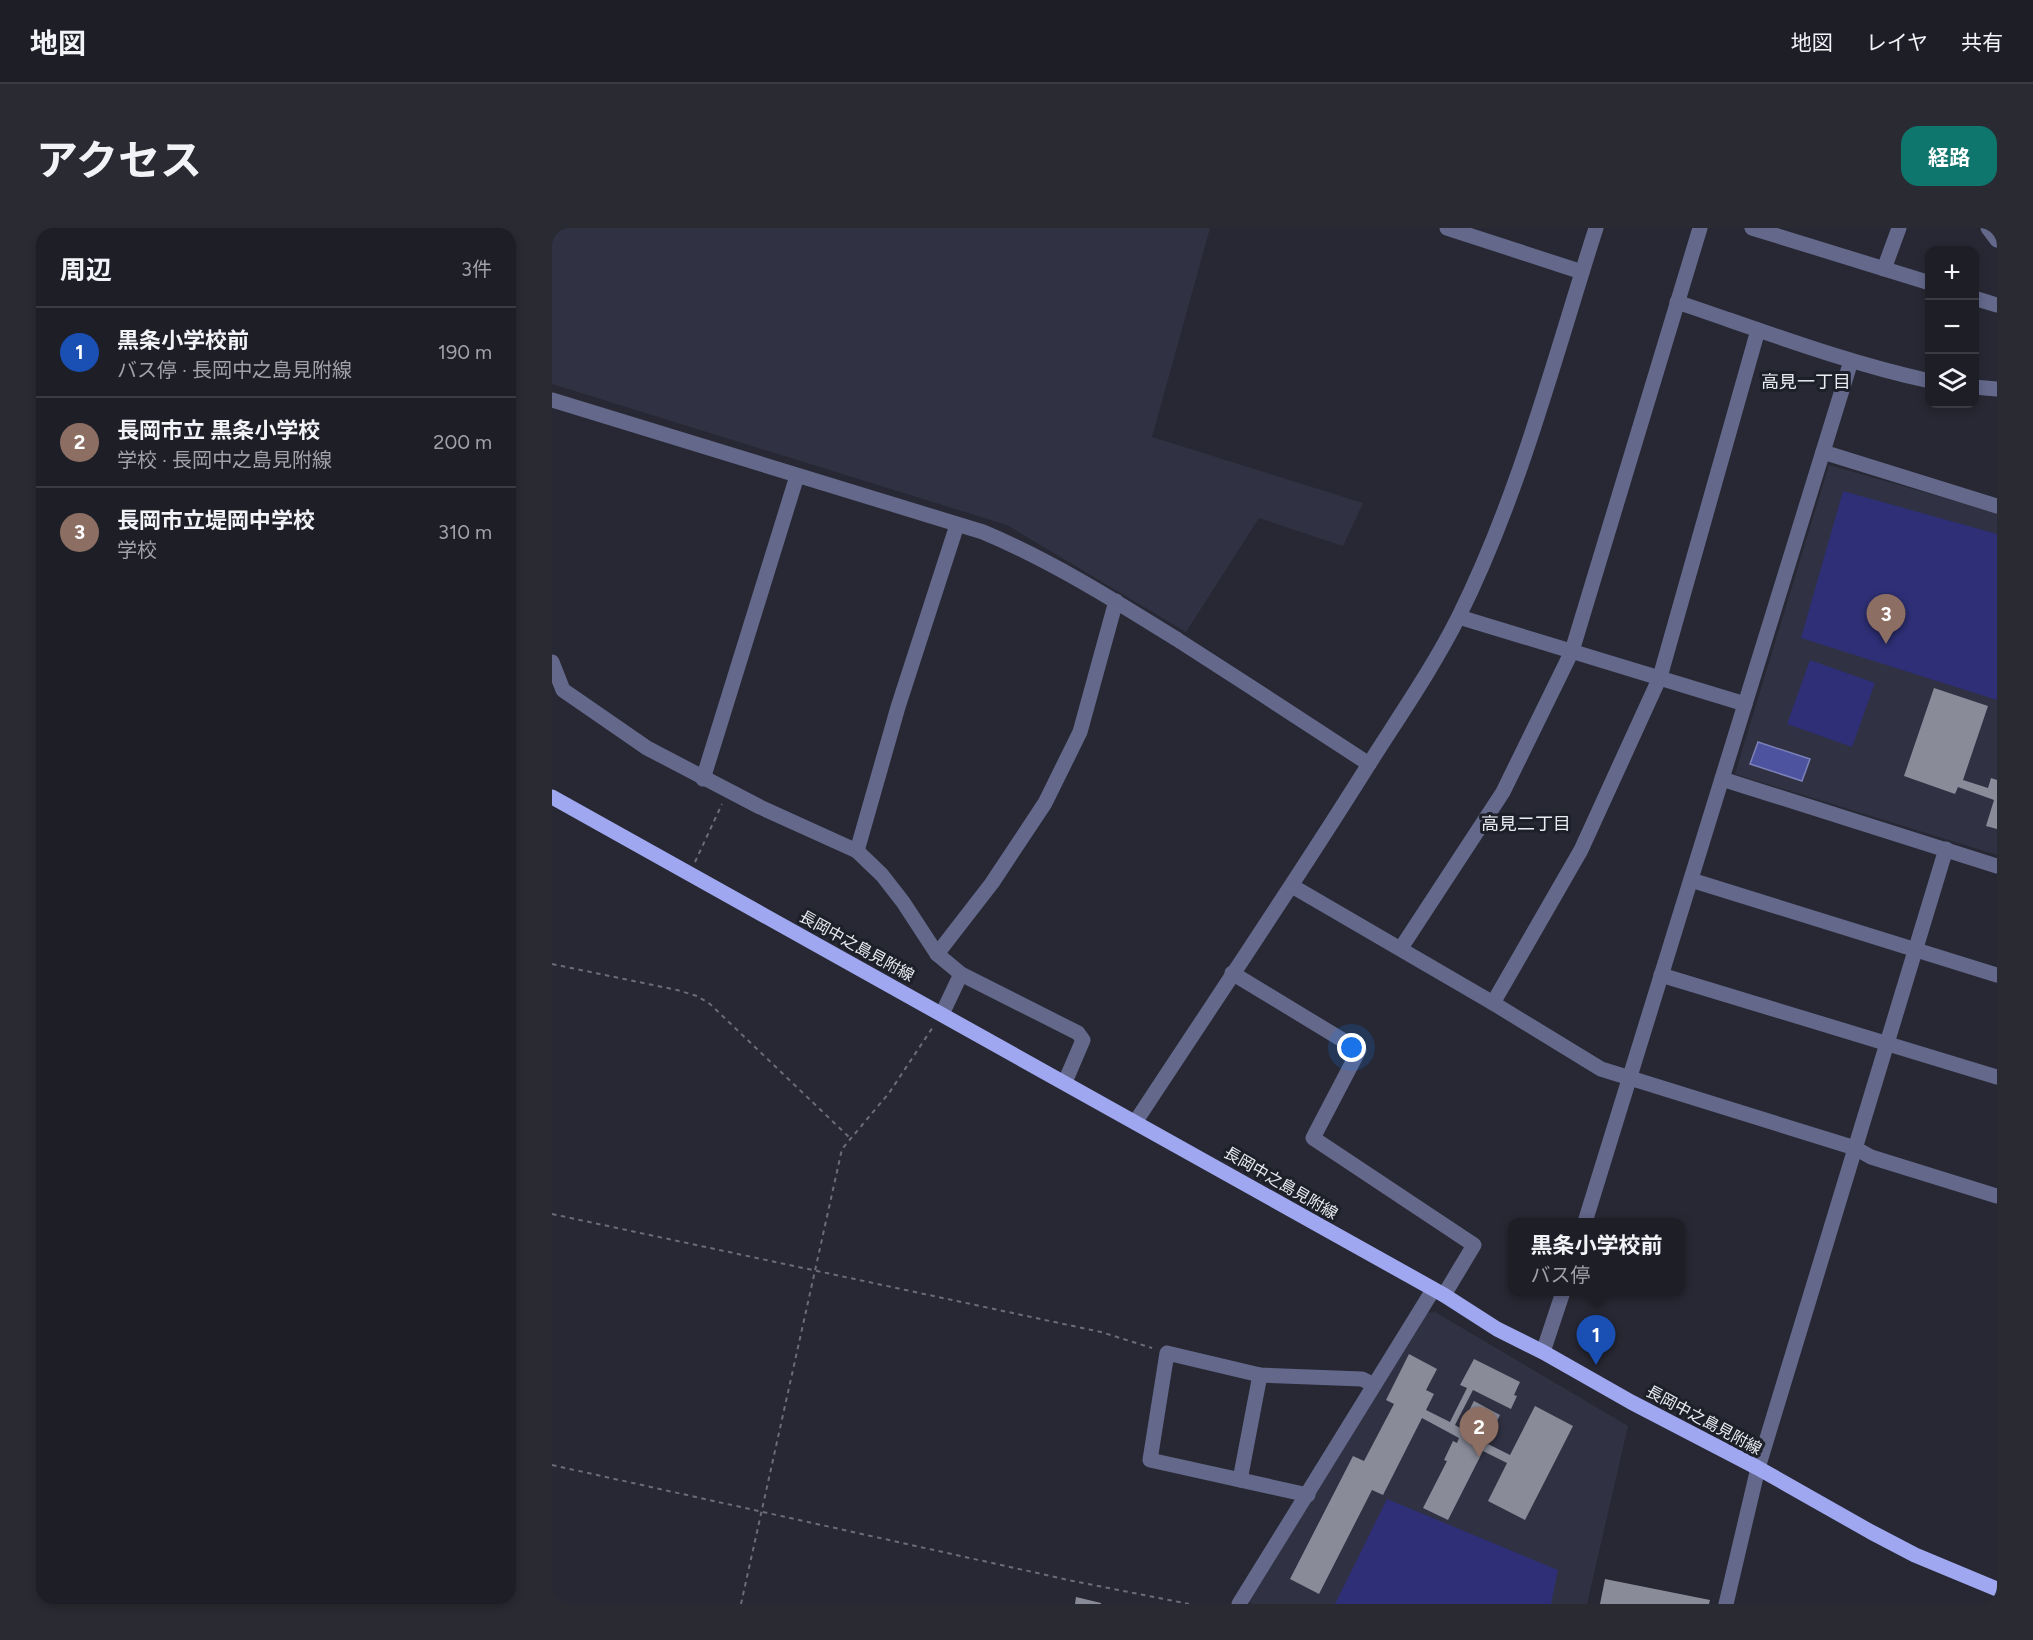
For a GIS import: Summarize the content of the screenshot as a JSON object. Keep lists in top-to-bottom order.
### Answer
{
  "streets": {
    "main road": ["長岡中之島見附線"]
  },
  "districts": ["高見一丁目", "高見二丁目"],
  "page": {
    "header": "地図",
    "nav": ["地図", "レイヤ", "共有"],
    "title": "アクセス",
    "buttons": "経路",
    "heading": ["周辺", "3件"],
    "map_buttons": ["+", "−"],
    "list": [
      {
        "mark": "1",
        "name": "黒条小学校前",
        "note": "バス停 · 長岡中之島見附線",
        "value": "190 m"
      },
      {
        "mark": "2",
        "name": "長岡市立 黒条小学校",
        "note": "学校 · 長岡中之島見附線",
        "value": "200 m"
      },
      {
        "mark": "3",
        "name": "長岡市立堤岡中学校",
        "note": "学校",
        "value": "310 m"
      }
    ],
    "pins": ["3", "1", "2"],
    "popup": ["黒条小学校前", "バス停"]
  }
}
